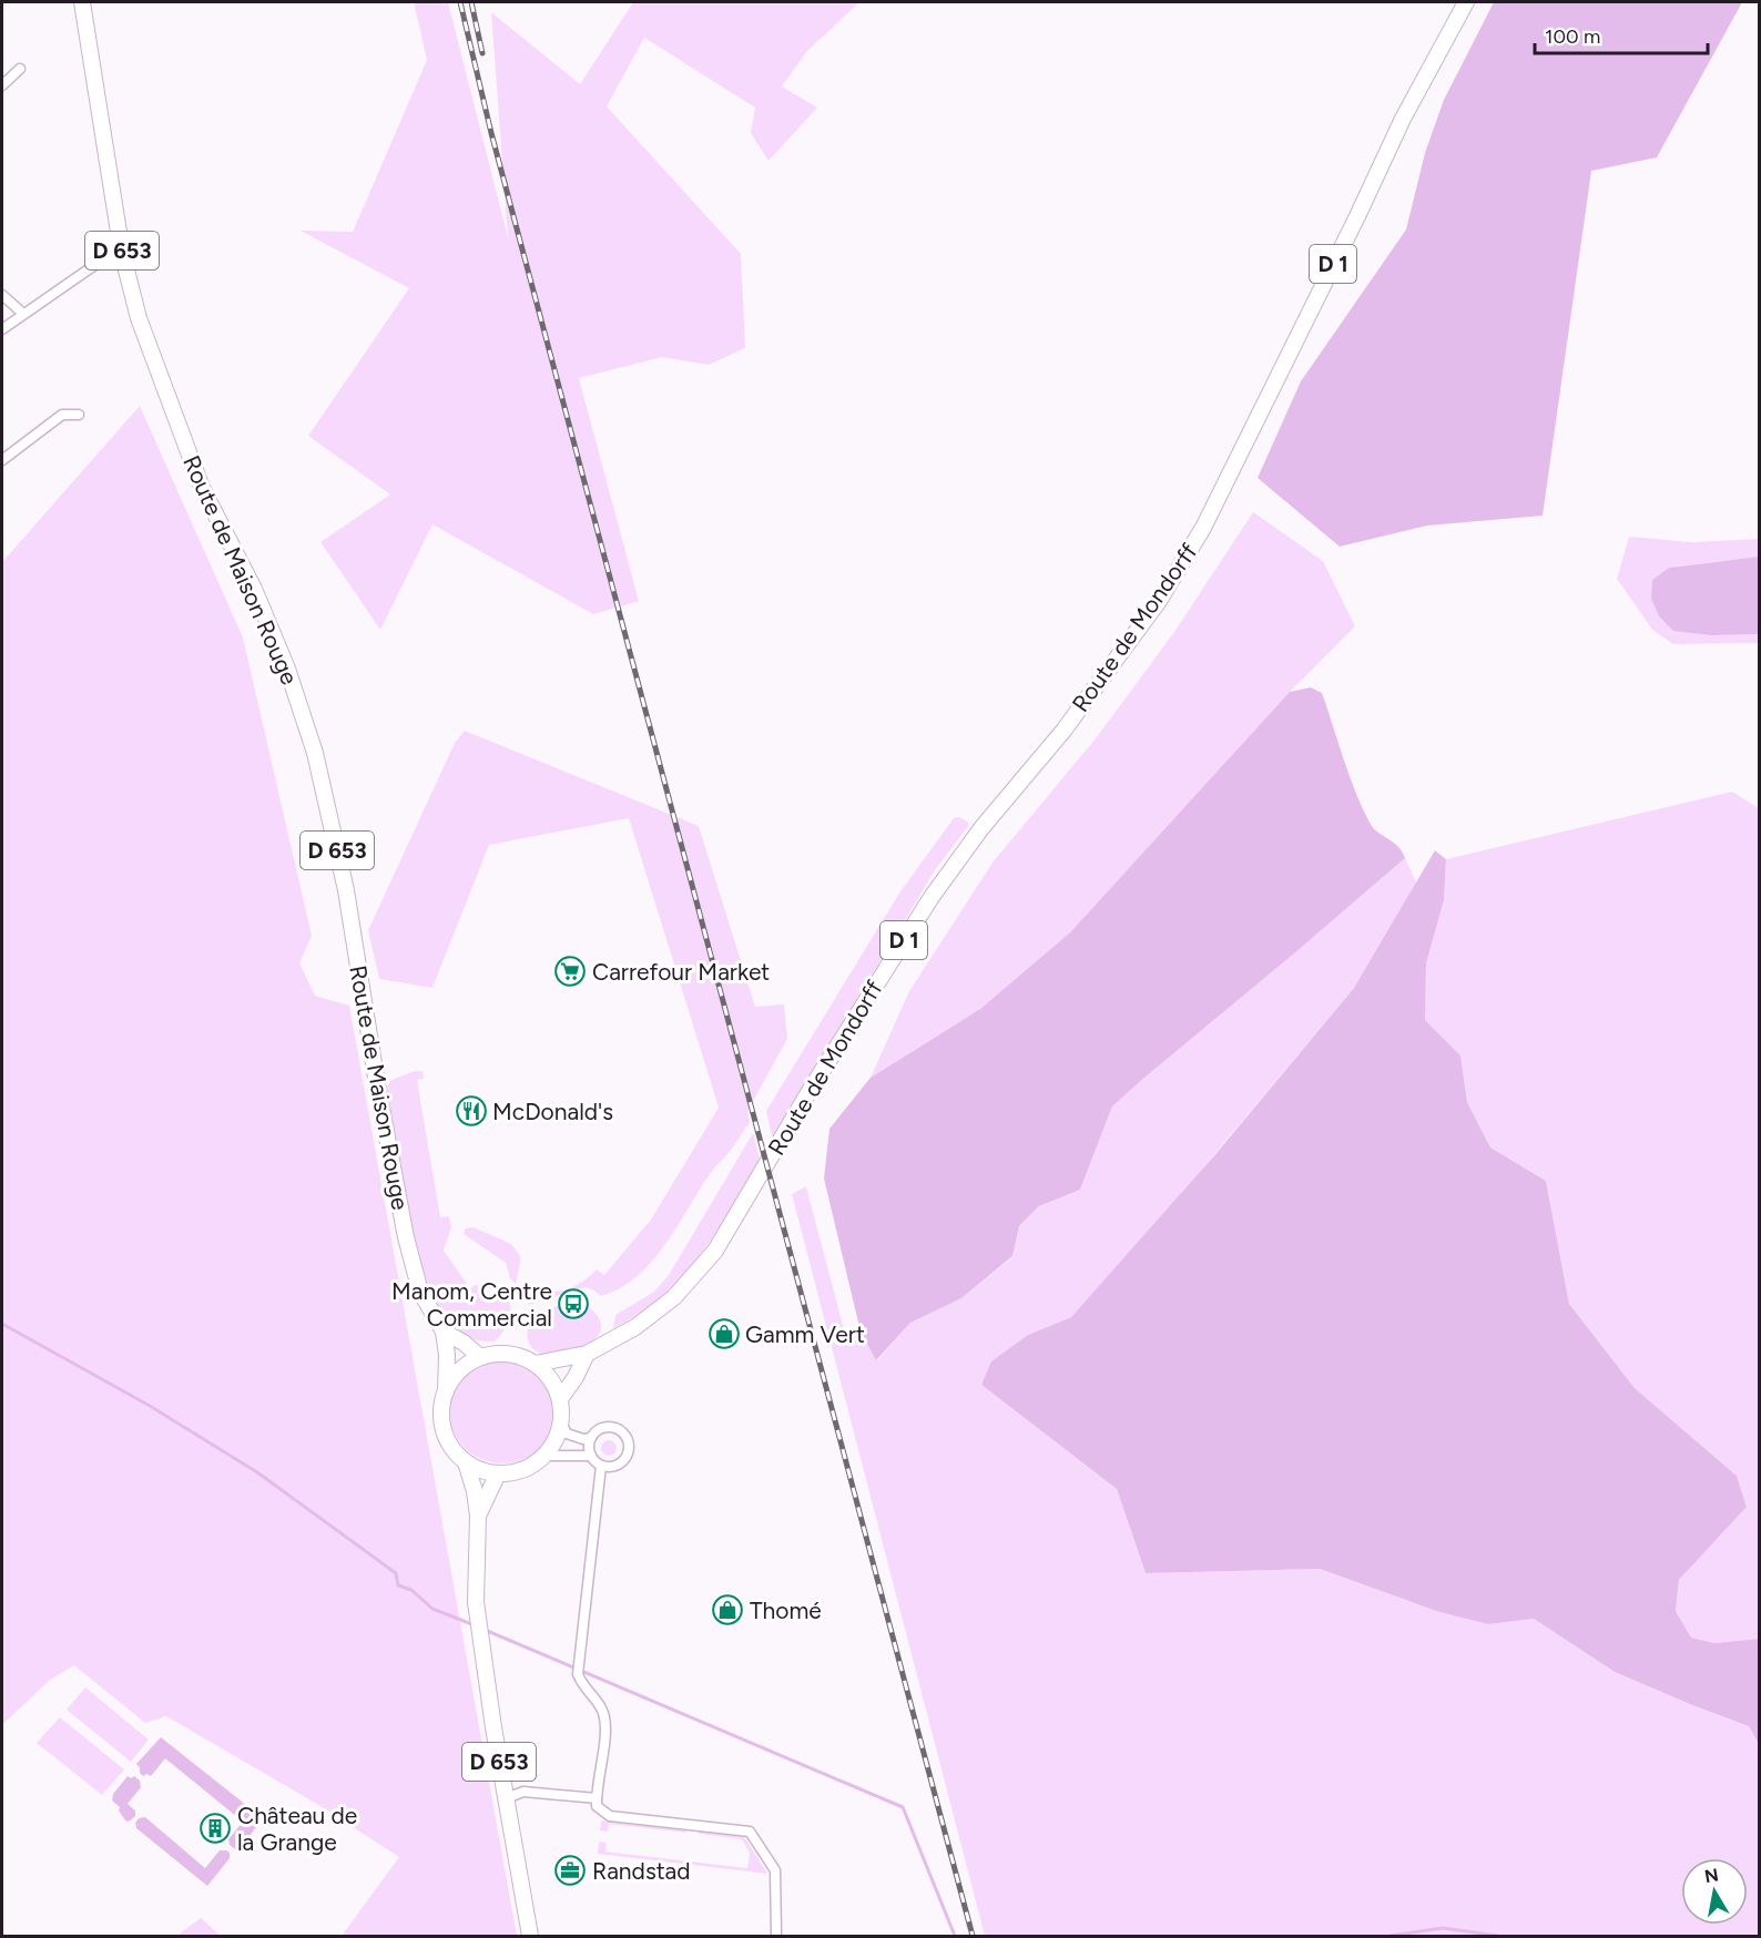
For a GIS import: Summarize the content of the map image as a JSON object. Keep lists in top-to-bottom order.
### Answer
{
  "streets": {
    "main road": [
      "D 653",
      "D 1",
      "Route de Maison Rouge",
      "Route de Mondorff"
    ]
  },
  "crossings": [
    ["D 1", "Route de Mondorff"]
  ],
  "places": {
    "supermarket": ["Carrefour Market"],
    "restaurant": ["McDonald's"],
    "bus stop": ["Manom, Centre Commercial"],
    "shop": ["Gamm Vert", "Thomé"],
    "building": ["Château de la Grange"],
    "office": ["Randstad"]
  },
  "scale_bar": "100 m",
  "north": "top"
}
